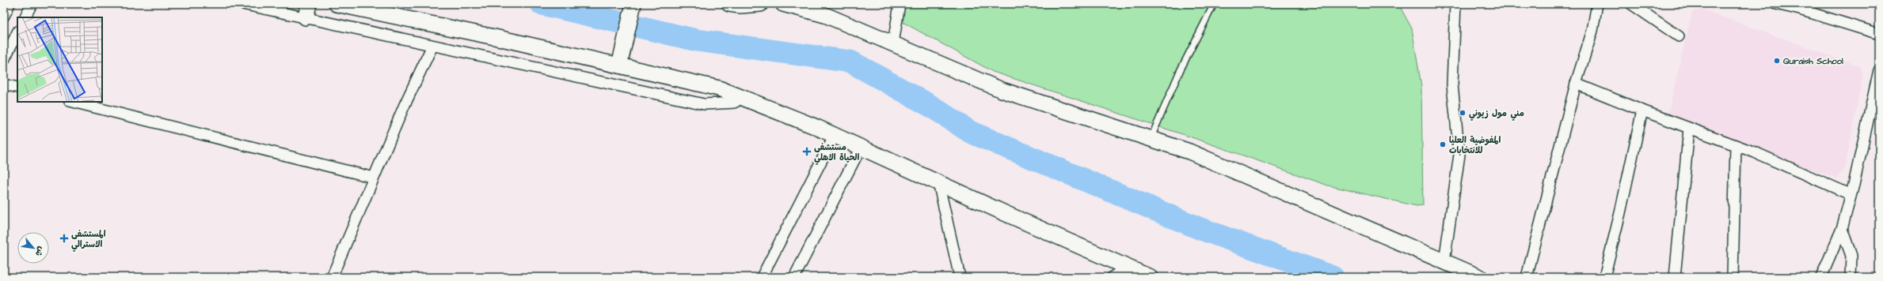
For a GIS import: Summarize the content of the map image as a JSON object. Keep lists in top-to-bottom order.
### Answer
{
  "places": {
    "other": ["Quraish School", "مني مول زيوني", "المفوضية العليا للانتخابات"],
    "health": ["مستشفى الحياة الاهلي", "المستشفى الاسترالي"]
  },
  "north": "bottom right"
}
